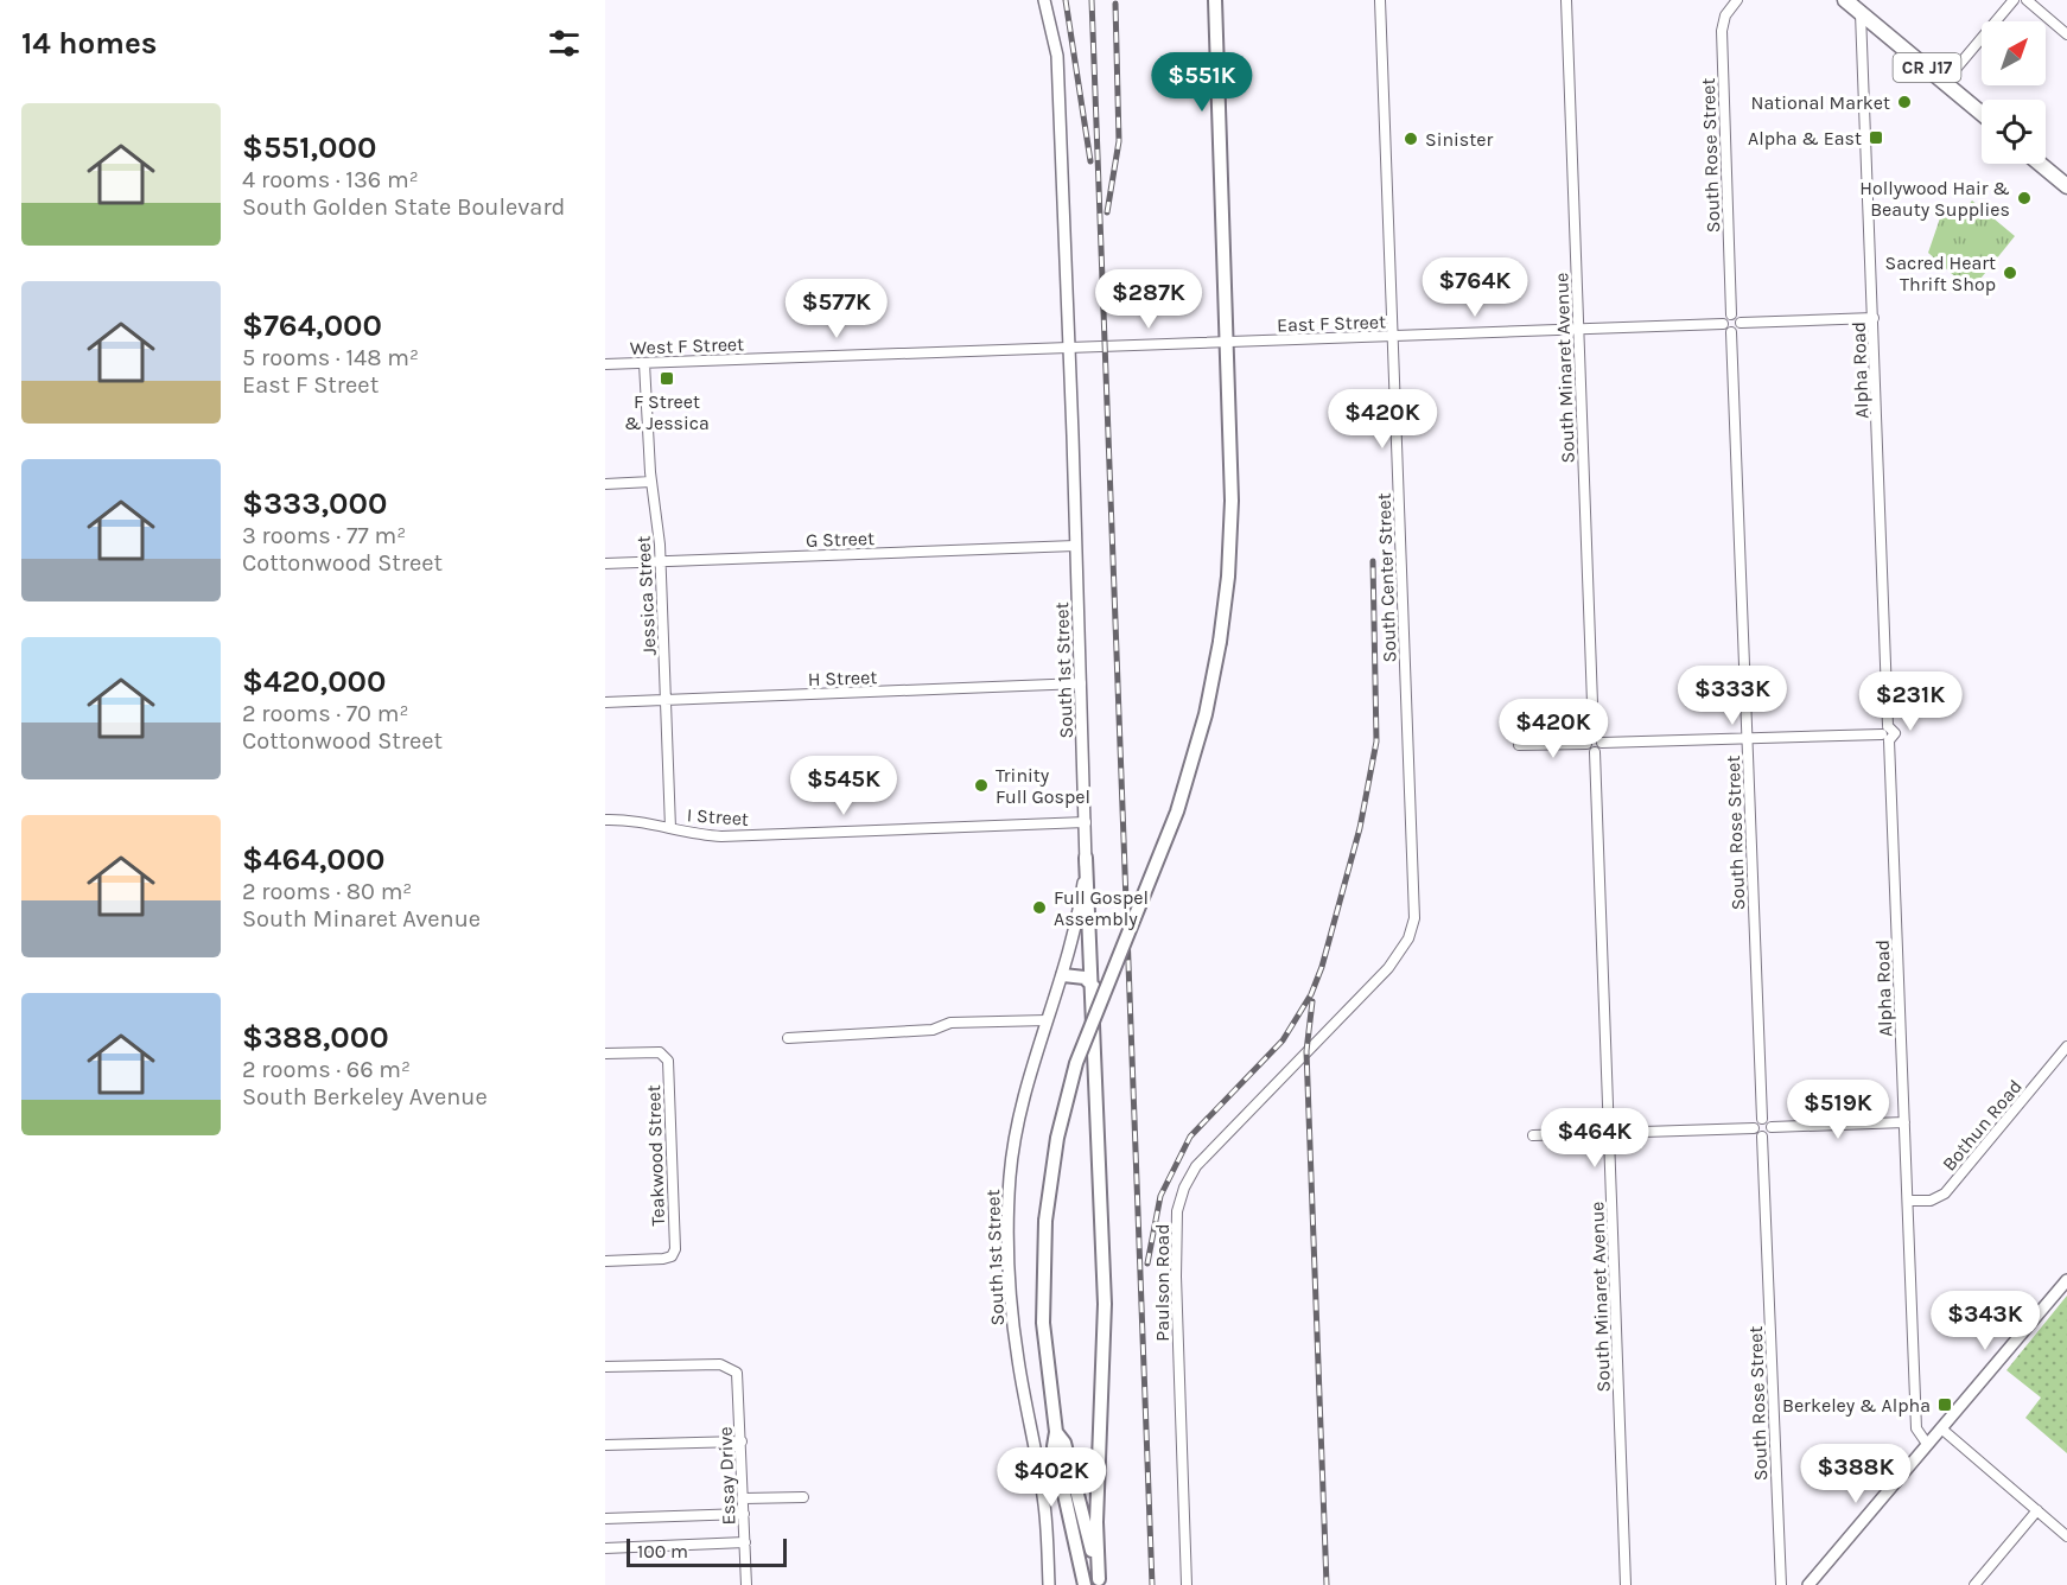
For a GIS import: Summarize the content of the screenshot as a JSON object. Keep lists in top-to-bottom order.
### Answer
{
  "streets": {
    "main road": ["CR J17"],
    "street": [
      "South Rose Street",
      "East F Street",
      "West F Street",
      "South Minaret Avenue",
      "Alpha Road",
      "G Street",
      "South Center Street",
      "Jessica Street",
      "South 1st Street",
      "H Street",
      "I Street",
      "Bothun Road",
      "Teakwood Street",
      "Paulson Road",
      "Essay Drive"
    ]
  },
  "crossings": [
    ["CR J17", "Alpha Road"],
    ["South Rose Street", "East F Street"],
    ["East F Street", "West F Street"],
    ["East F Street", "South Minaret Avenue"],
    ["East F Street", "South Center Street"],
    ["East F Street", "South 1st Street"],
    ["West F Street", "Jessica Street"],
    ["West F Street", "South 1st Street"],
    ["Alpha Road", "Bothun Road"],
    ["G Street", "Jessica Street"],
    ["G Street", "South 1st Street"],
    ["South Center Street", "Paulson Road"],
    ["Jessica Street", "H Street"],
    ["Jessica Street", "I Street"],
    ["South 1st Street", "H Street"],
    ["South 1st Street", "I Street"]
  ],
  "places": {
    "other": [
      "National Market",
      "Sinister",
      "Hollywood Hair & Beauty Supplies",
      "Sacred Heart Thrift Shop",
      "Trinity Full Gospel",
      "Full Gospel Assembly"
    ],
    "transit": ["Alpha & East", "F Street & Jessica", "Berkeley & Alpha"]
  },
  "scale_bar": "100 m",
  "north": "top right",
  "page": {
    "heading": "14 homes",
    "price": [
      "$551K",
      "$764K",
      "$287K",
      "$577K",
      "$420K",
      "$333K",
      "$231K",
      "$420K",
      "$545K",
      "$519K",
      "$464K",
      "$343K",
      "$388K",
      "$402K"
    ],
    "list": [
      {
        "name": "$551,000",
        "note": "4 rooms · 136 m² · South Golden State Boulevard"
      },
      {
        "name": "$764,000",
        "note": "5 rooms · 148 m² · East F Street"
      },
      {
        "name": "$333,000",
        "note": "3 rooms · 77 m² · Cottonwood Street"
      },
      {
        "name": "$420,000",
        "note": "2 rooms · 70 m² · Cottonwood Street"
      },
      {
        "name": "$464,000",
        "note": "2 rooms · 80 m² · South Minaret Avenue"
      },
      {
        "name": "$388,000",
        "note": "2 rooms · 66 m² · South Berkeley Avenue"
      }
    ],
    "scale": "100 m"
  }
}
